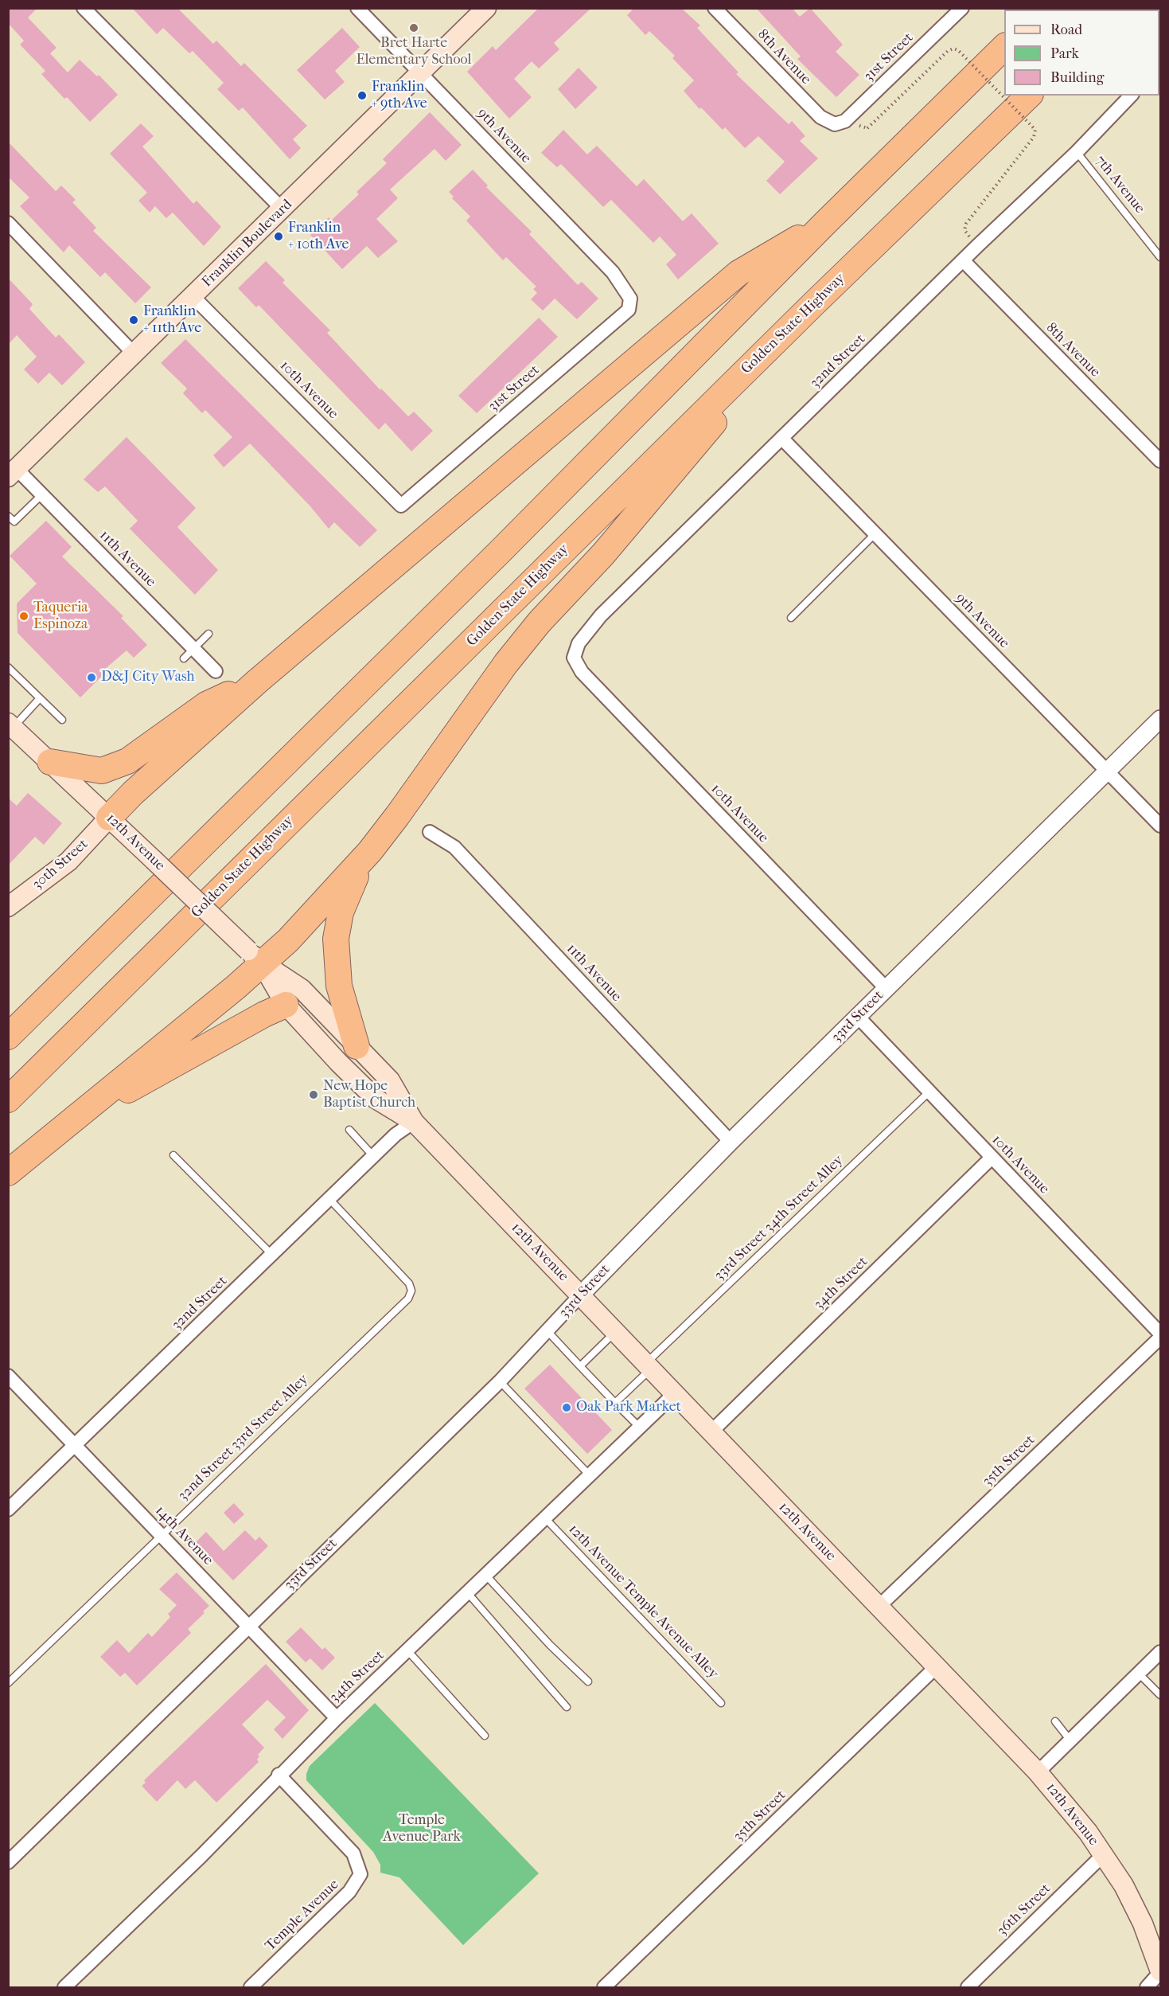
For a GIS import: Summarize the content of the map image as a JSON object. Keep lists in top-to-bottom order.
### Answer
{
  "streets": {
    "highway": ["Golden State Highway"],
    "main road": ["Franklin Boulevard", "12th Avenue", "30th Street"],
    "street": [
      "8th Avenue",
      "31st Street",
      "9th Avenue",
      "32nd Street",
      "10th Avenue",
      "11th Avenue",
      "33rd Street",
      "34th Street",
      "35th Street",
      "14th Avenue",
      "36th Street",
      "Temple Avenue"
    ],
    "lane": [
      "7th Avenue",
      "33rd Street 34th Street Alley",
      "32nd Street 33rd Street Alley",
      "12th Avenue Temple Avenue Alley"
    ]
  },
  "crossings": [
    ["8th Avenue", "31st Street"],
    ["8th Avenue", "32nd Street"],
    ["31st Street", "9th Avenue"],
    ["31st Street", "10th Avenue"],
    ["9th Avenue", "Franklin Boulevard"],
    ["9th Avenue", "32nd Street"],
    ["9th Avenue", "33rd Street"],
    ["7th Avenue", "32nd Street"],
    ["Franklin Boulevard", "10th Avenue"],
    ["Franklin Boulevard", "11th Avenue"],
    ["32nd Street", "10th Avenue"],
    ["32nd Street", "12th Avenue"],
    ["32nd Street", "32nd Street 33rd Street Alley"],
    ["32nd Street", "14th Avenue"],
    ["10th Avenue", "33rd Street"],
    ["10th Avenue", "33rd Street 34th Street Alley"],
    ["10th Avenue", "34th Street"],
    ["11th Avenue", "33rd Street"],
    ["12th Avenue", "30th Street"],
    ["12th Avenue", "33rd Street"],
    ["12th Avenue", "33rd Street 34th Street Alley"],
    ["12th Avenue", "34th Street"],
    ["12th Avenue", "35th Street"],
    ["12th Avenue", "36th Street"],
    ["33rd Street", "14th Avenue"],
    ["34th Street", "14th Avenue"],
    ["34th Street", "12th Avenue Temple Avenue Alley"],
    ["34th Street", "Temple Avenue"],
    ["32nd Street 33rd Street Alley", "14th Avenue"]
  ],
  "parks": ["Temple Avenue Park"],
  "places": [
    "Bret Harte Elementary School",
    "Franklin + 9th Ave",
    "Franklin + 10th Ave",
    "Franklin + 11th Ave",
    "Taqueria Espinoza",
    "D&J City Wash",
    "New Hope Baptist Church",
    "Oak Park Market"
  ],
  "legend": ["Road", "Park", "Building"]
}
